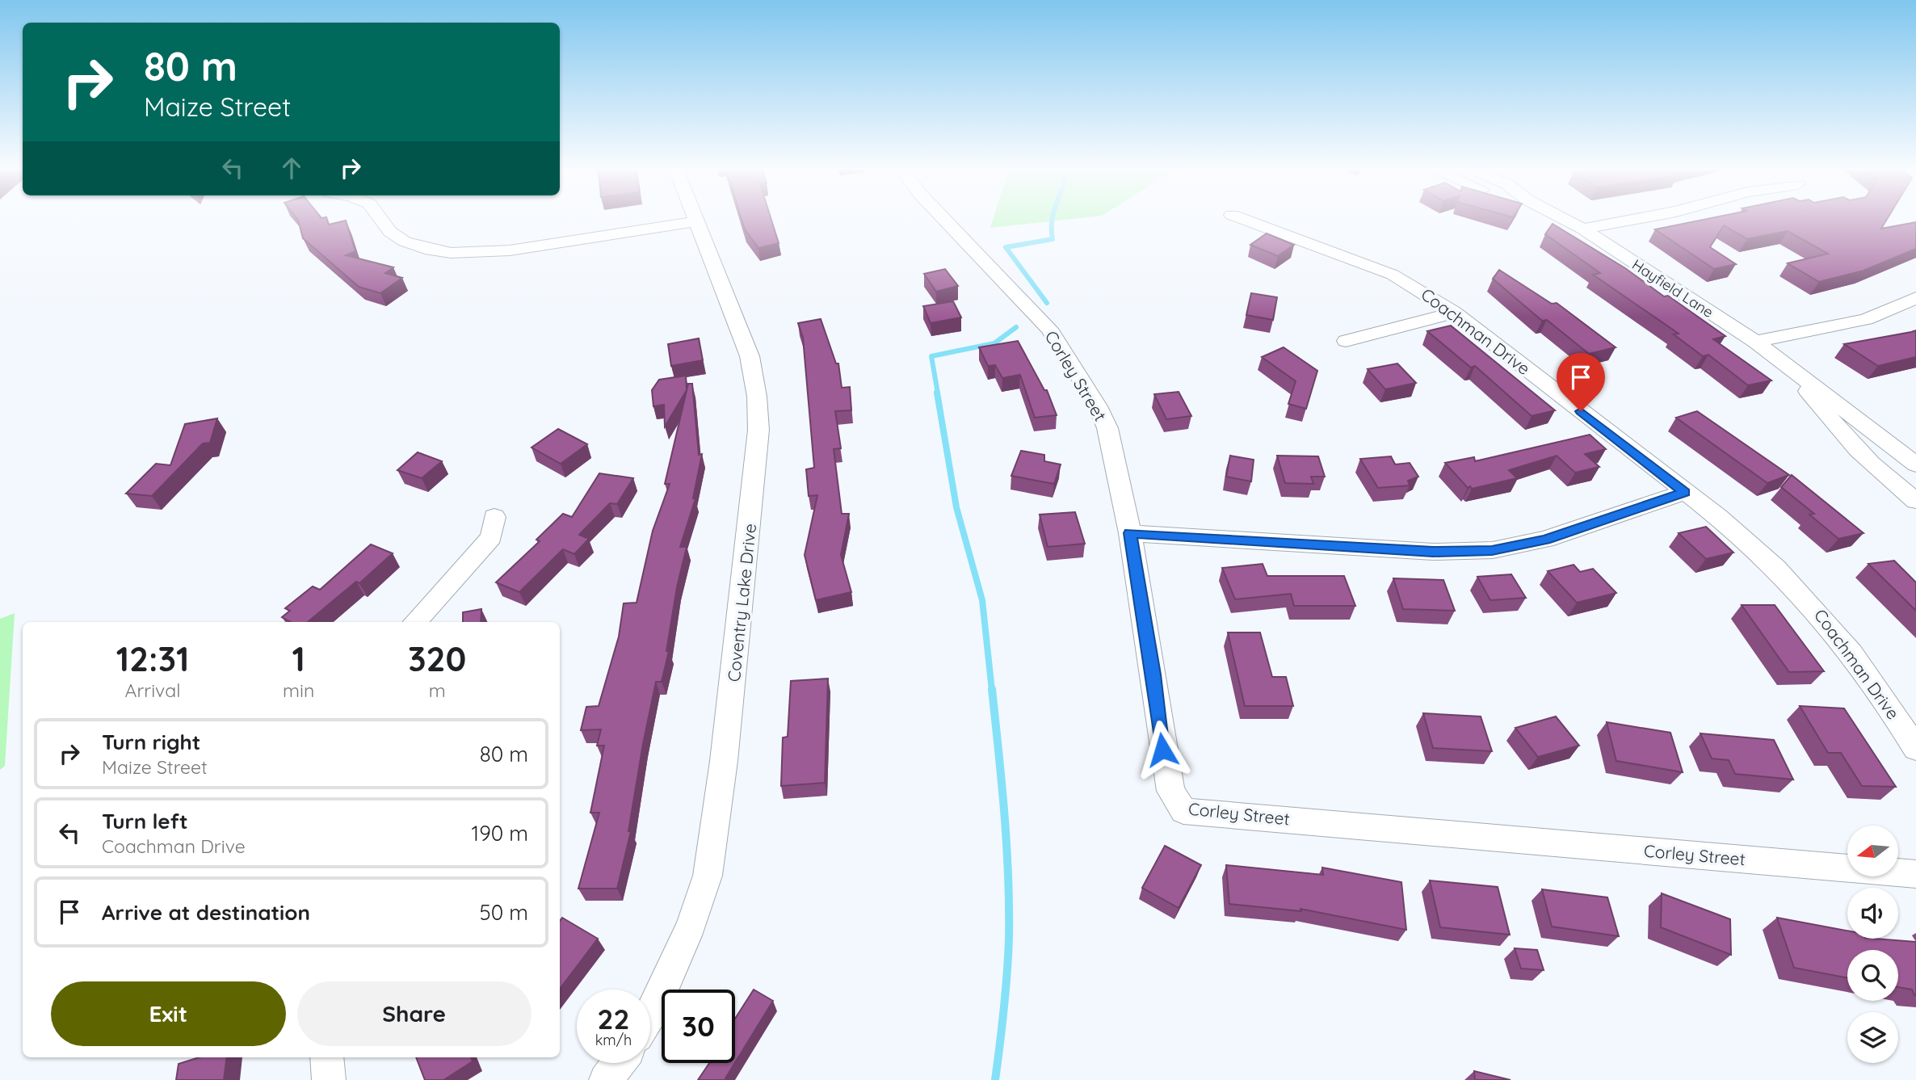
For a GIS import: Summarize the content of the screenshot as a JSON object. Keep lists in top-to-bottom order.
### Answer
{
  "streets": {
    "street": [
      "Hayfield Lane",
      "Coachman Drive",
      "Corley Street",
      "Coventry Lake Drive"
    ]
  },
  "north": "left",
  "page": {
    "turn": ["80 m", "Maize Street"],
    "eta": [
      "12:31",
      "Arrival",
      "1",
      "min",
      "320",
      "m"
    ],
    "list": [
      {
        "name": "Turn right",
        "note": "Maize Street",
        "value": "80 m"
      },
      {
        "name": "Turn left",
        "note": "Coachman Drive",
        "value": "190 m"
      },
      {
        "name": "Arrive at destination",
        "value": "50 m"
      }
    ],
    "buttons": ["Exit", "Share"],
    "speed": "22 km/h",
    "limit": "30"
  }
}
